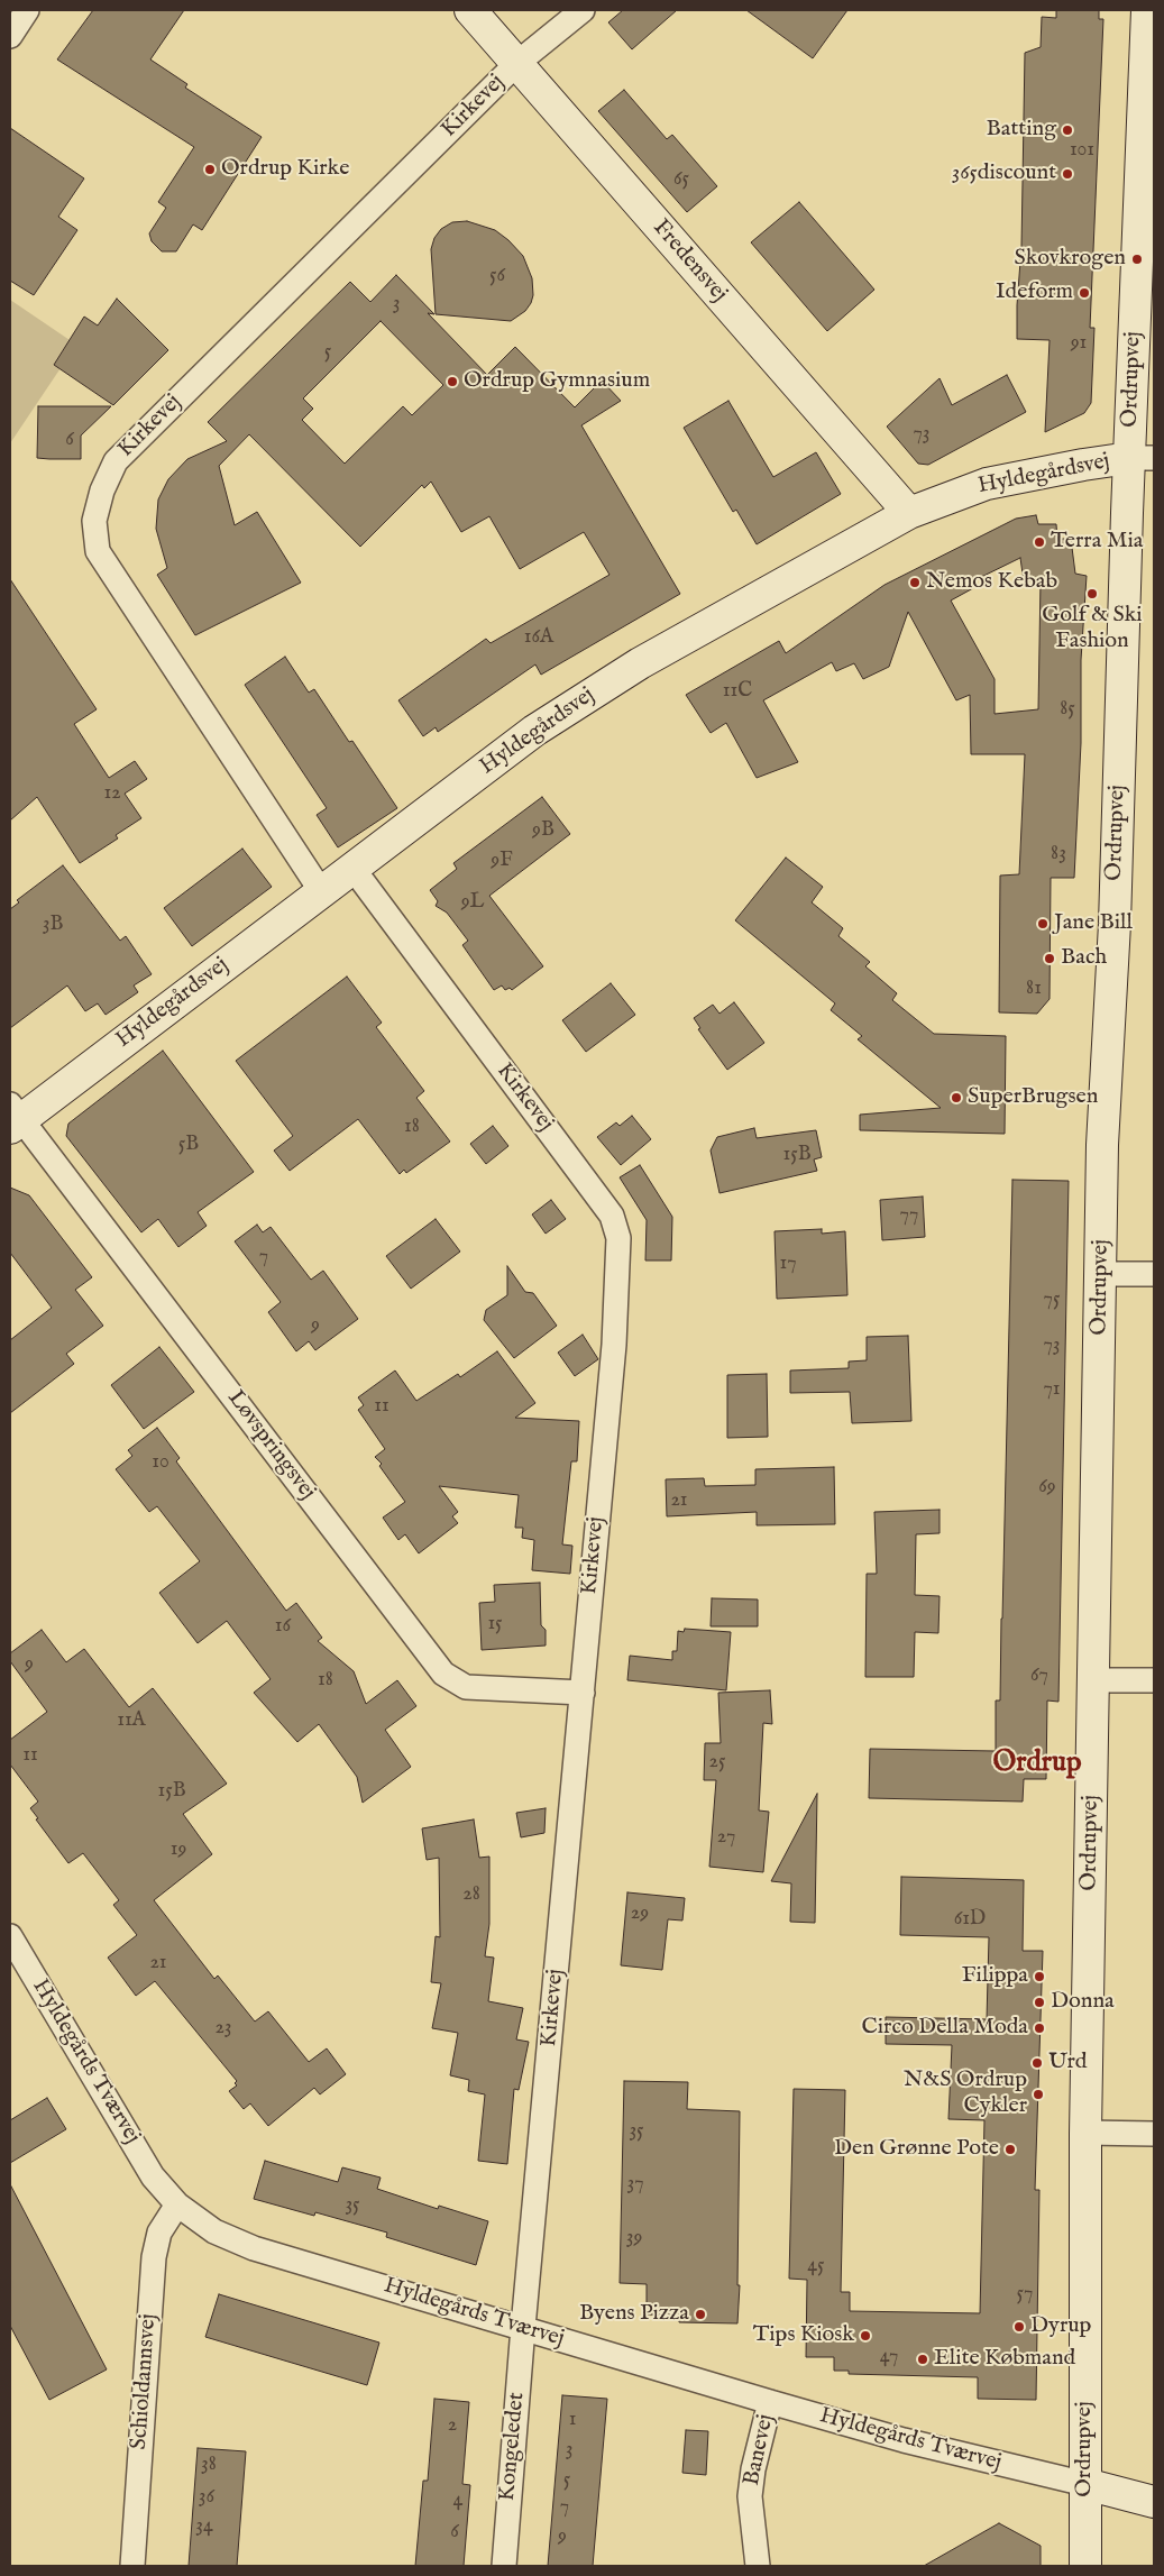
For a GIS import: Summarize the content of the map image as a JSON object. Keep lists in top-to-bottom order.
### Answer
{
  "streets": {
    "street": [
      "Kirkevej",
      "Fredensvej",
      "Ordrupvej",
      "Hyldegårdsvej",
      "Løvspringsvej",
      "Hyldegårds Tværvej",
      "Schioldannsvej",
      "Kongeledet",
      "Banevej"
    ]
  },
  "crossings": [
    ["Kirkevej", "Fredensvej"],
    ["Kirkevej", "Hyldegårdsvej"],
    ["Kirkevej", "Løvspringsvej"],
    ["Kirkevej", "Hyldegårds Tværvej"],
    ["Kirkevej", "Kongeledet"],
    ["Fredensvej", "Hyldegårdsvej"],
    ["Ordrupvej", "Hyldegårdsvej"],
    ["Ordrupvej", "Hyldegårds Tværvej"],
    ["Hyldegårdsvej", "Løvspringsvej"],
    ["Hyldegårds Tværvej", "Schioldannsvej"],
    ["Hyldegårds Tværvej", "Kongeledet"],
    ["Hyldegårds Tværvej", "Banevej"]
  ],
  "districts": ["Ordrup"],
  "places": [
    "Batting",
    "Ordrup Kirke",
    "365discount",
    "Skovkrogen",
    "Ideform",
    "Ordrup Gymnasium",
    "Terra Mia",
    "Nemos Kebab",
    "Golf & Ski Fashion",
    "Jane Bill",
    "Bach",
    "SuperBrugsen",
    "Filippa",
    "Donna",
    "Circo Della Moda",
    "Urd",
    "N&S Ordrup Cykler",
    "Den Grønne Pote",
    "Byens Pizza",
    "Dyrup",
    "Tips Kiosk",
    "Elite Købmand"
  ],
  "house_numbers": [
    "101",
    "65",
    "56",
    "3",
    "91",
    "5",
    "73",
    "6",
    "16A",
    "11C",
    "85",
    "12",
    "9B",
    "83",
    "9F",
    "9L",
    "3B",
    "81",
    "18",
    "5B",
    "15B",
    "77",
    "7",
    "17",
    "75",
    "9",
    "73",
    "71",
    "11",
    "10",
    "69",
    "21",
    "15",
    "16",
    "9",
    "67",
    "18",
    "11A",
    "11",
    "25",
    "15B",
    "27",
    "19",
    "28",
    "29",
    "61D",
    "21",
    "23",
    "35",
    "37",
    "35",
    "39",
    "45",
    "57",
    "47",
    "1",
    "2",
    "3",
    "38",
    "5",
    "36",
    "4",
    "7",
    "34",
    "6",
    "9"
  ]
}
